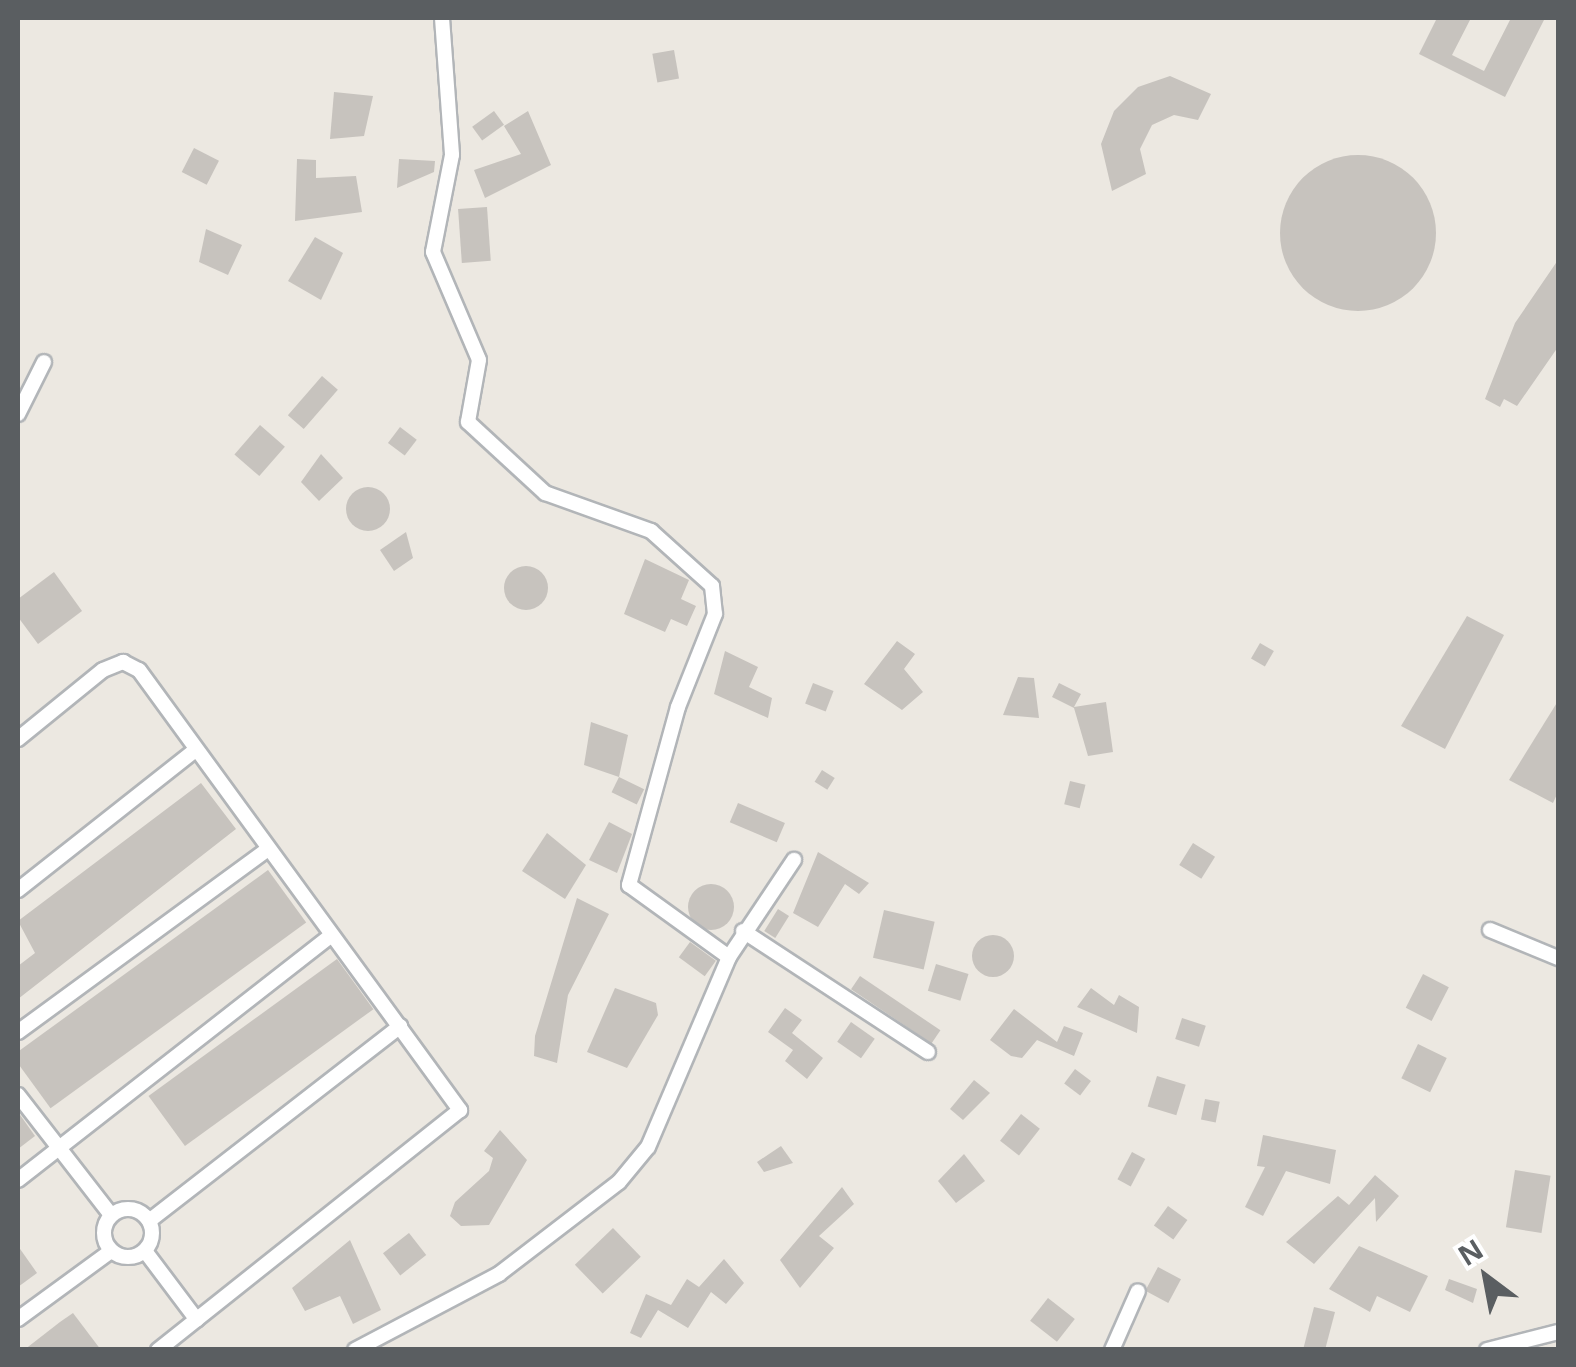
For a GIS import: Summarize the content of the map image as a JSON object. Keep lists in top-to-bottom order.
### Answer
{
  "north": "top left"
}
